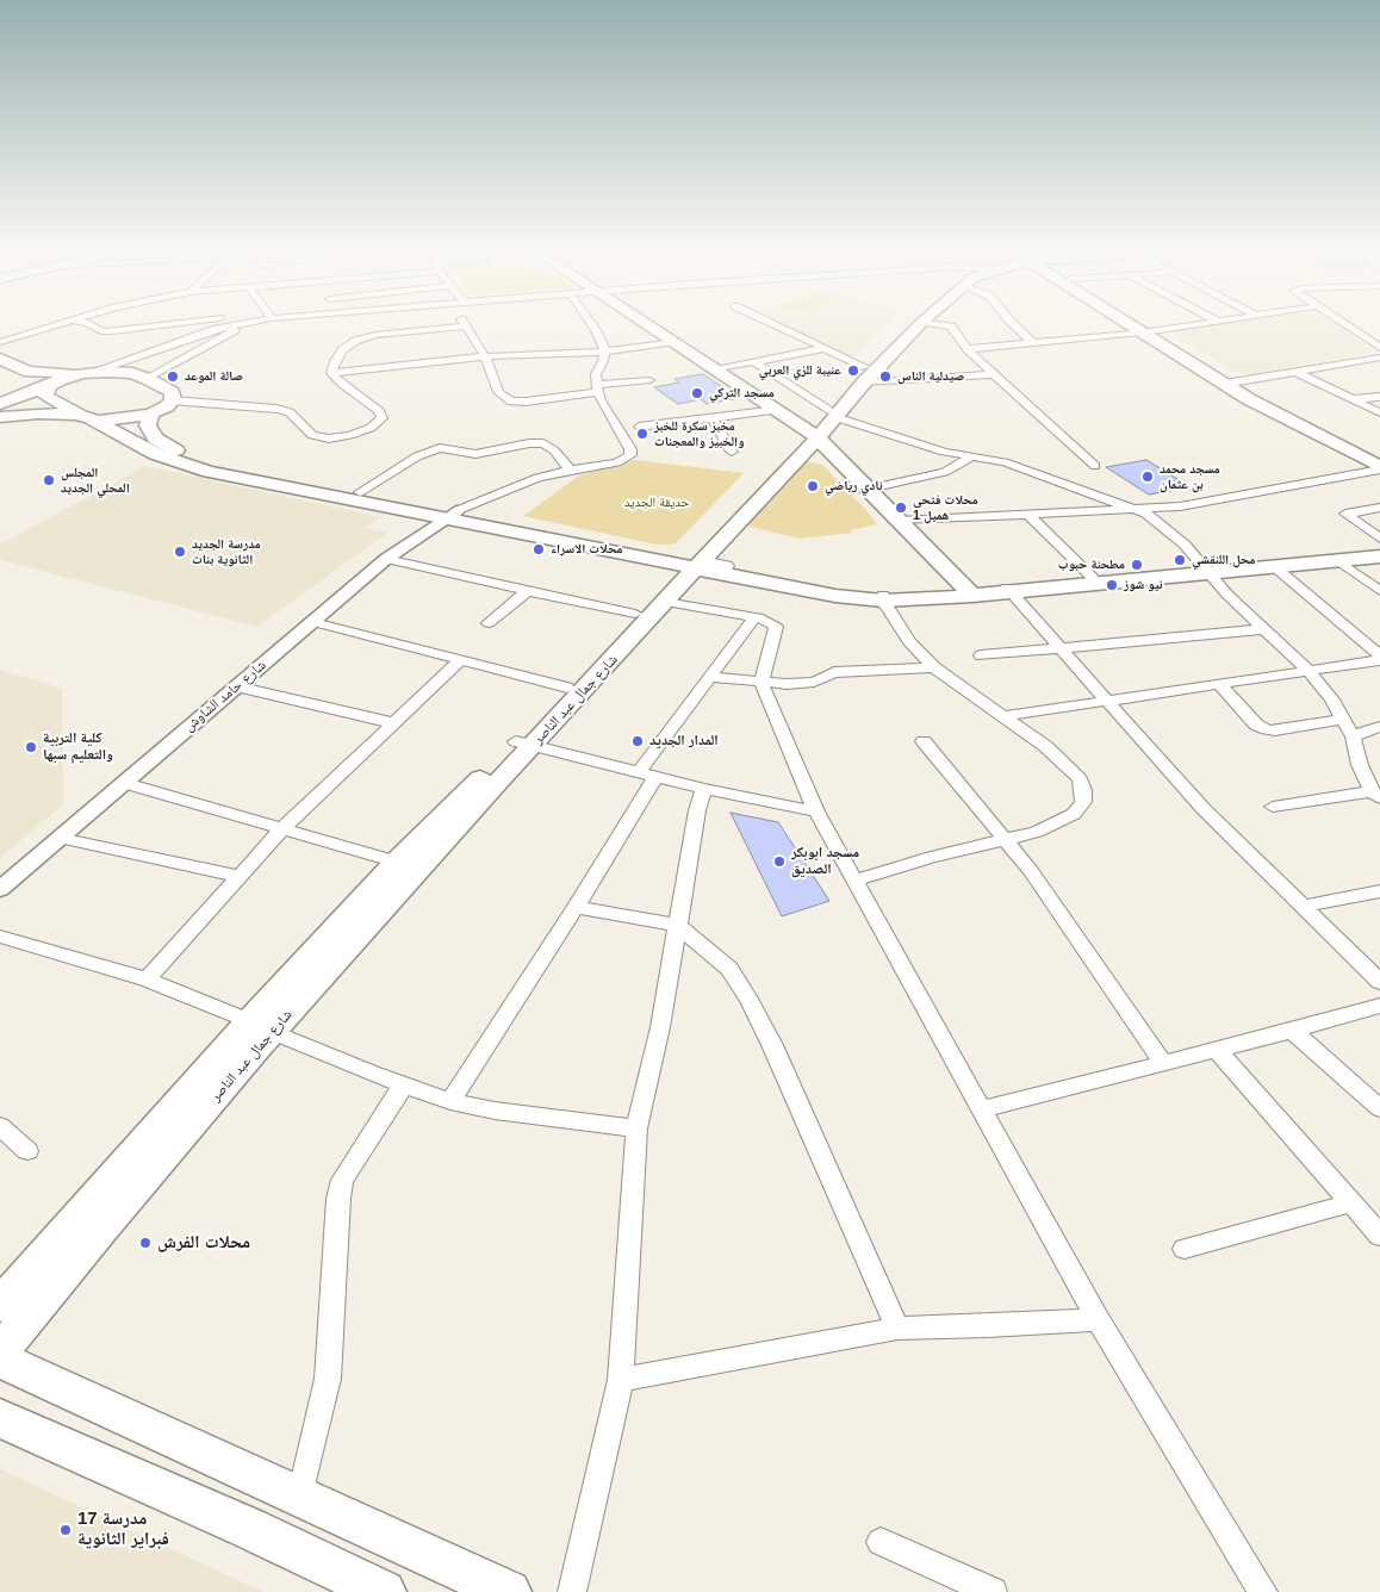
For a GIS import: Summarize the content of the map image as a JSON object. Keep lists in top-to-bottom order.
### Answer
{
  "streets": {
    "main road": ["شارع جمال عبد الناصر"],
    "street": ["شارع حامد الشاوش"]
  },
  "parks": ["حديقة الجديد"],
  "places": [
    "عنيبة للزي العربي",
    "صالة الموعد",
    "صيدلية الناس",
    "مسجد التركي",
    "مخبز سكرة للخبز والخبيز والمعجنات",
    "مسجد محمد بن عثمان",
    "المجلس المحلي الجديد",
    "نادي رياضي",
    "محلات فتحي هميل 1",
    "محلات الاسراء",
    "مدرسة الجديد الثانوية بنات",
    "محل اللنقشي",
    "مطحنة حبوب",
    "نيو شوز",
    "المدار الجديد",
    "كلية التربية والتعليم سبها",
    "مسجد ابوبكر الصديق",
    "محلات الفرش",
    "مدرسة 17 فبراير الثانوية"
  ]
}
